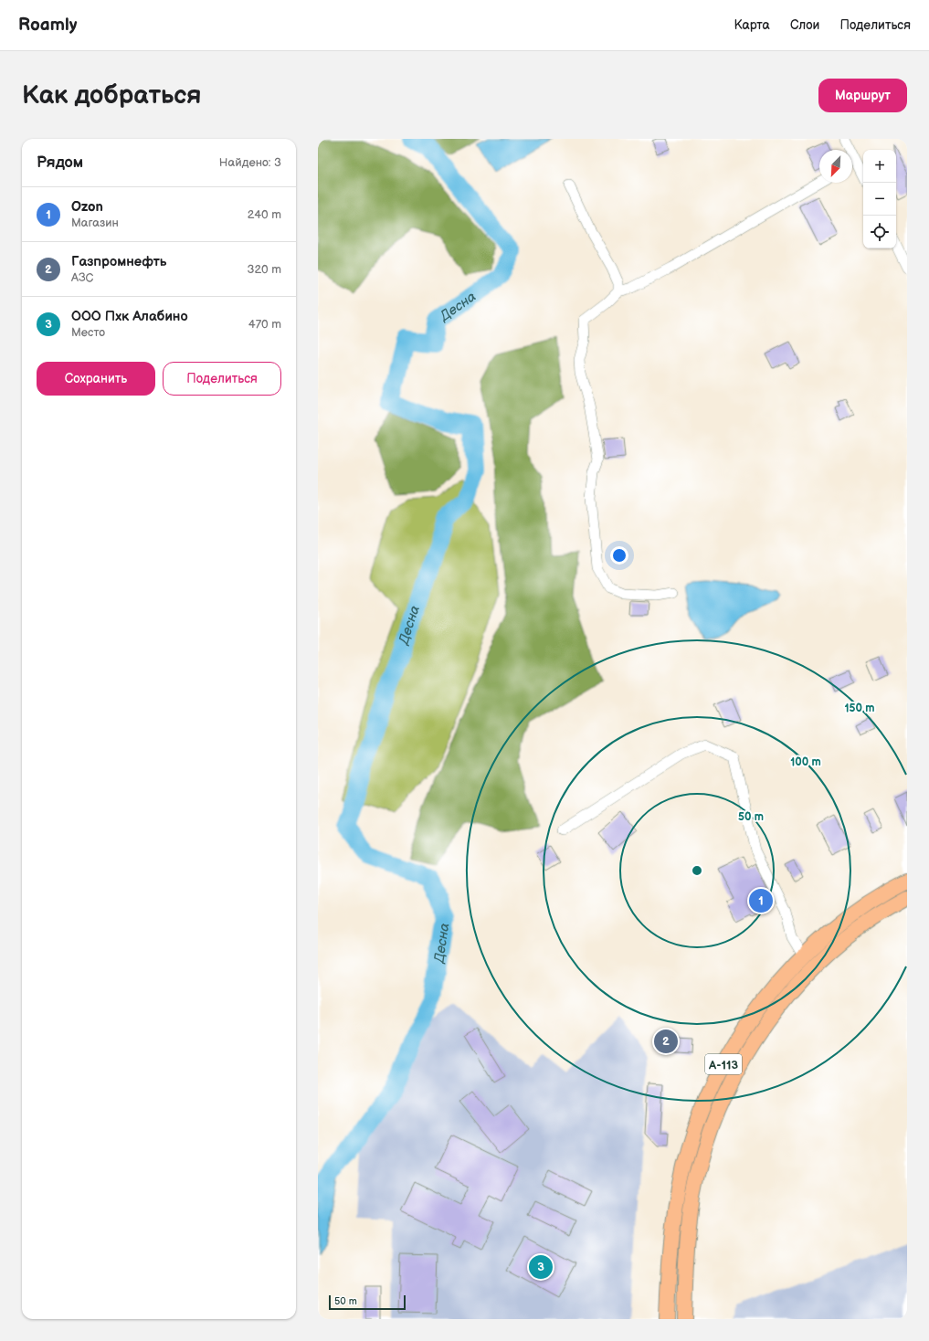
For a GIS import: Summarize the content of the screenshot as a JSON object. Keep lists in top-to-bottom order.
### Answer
{
  "streets": {
    "highway": ["А-113"]
  },
  "water": ["Десна"],
  "scale_bar": "50 m",
  "north": "bottom left",
  "page": {
    "header": "Roamly",
    "nav": ["Карта", "Слои", "Поделиться"],
    "buttons": [
      "Маршрут",
      ["Сохранить", "Поделиться"]
    ],
    "title": "Как добраться",
    "heading": ["Рядом", "Найдено: 3"],
    "map_buttons": ["+", "−"],
    "list": [
      {
        "mark": "1",
        "name": "Ozon",
        "note": "Магазин",
        "value": "240 m"
      },
      {
        "mark": "2",
        "name": "Газпромнефть",
        "note": "АЗС",
        "value": "320 m"
      },
      {
        "mark": "3",
        "name": "ООО Пхк Алабино",
        "note": "Место",
        "value": "470 m"
      }
    ],
    "pins": ["1", "2", "3"],
    "scale": "50 m"
  },
  "rings": ["150 m", "100 m", "50 m"]
}
